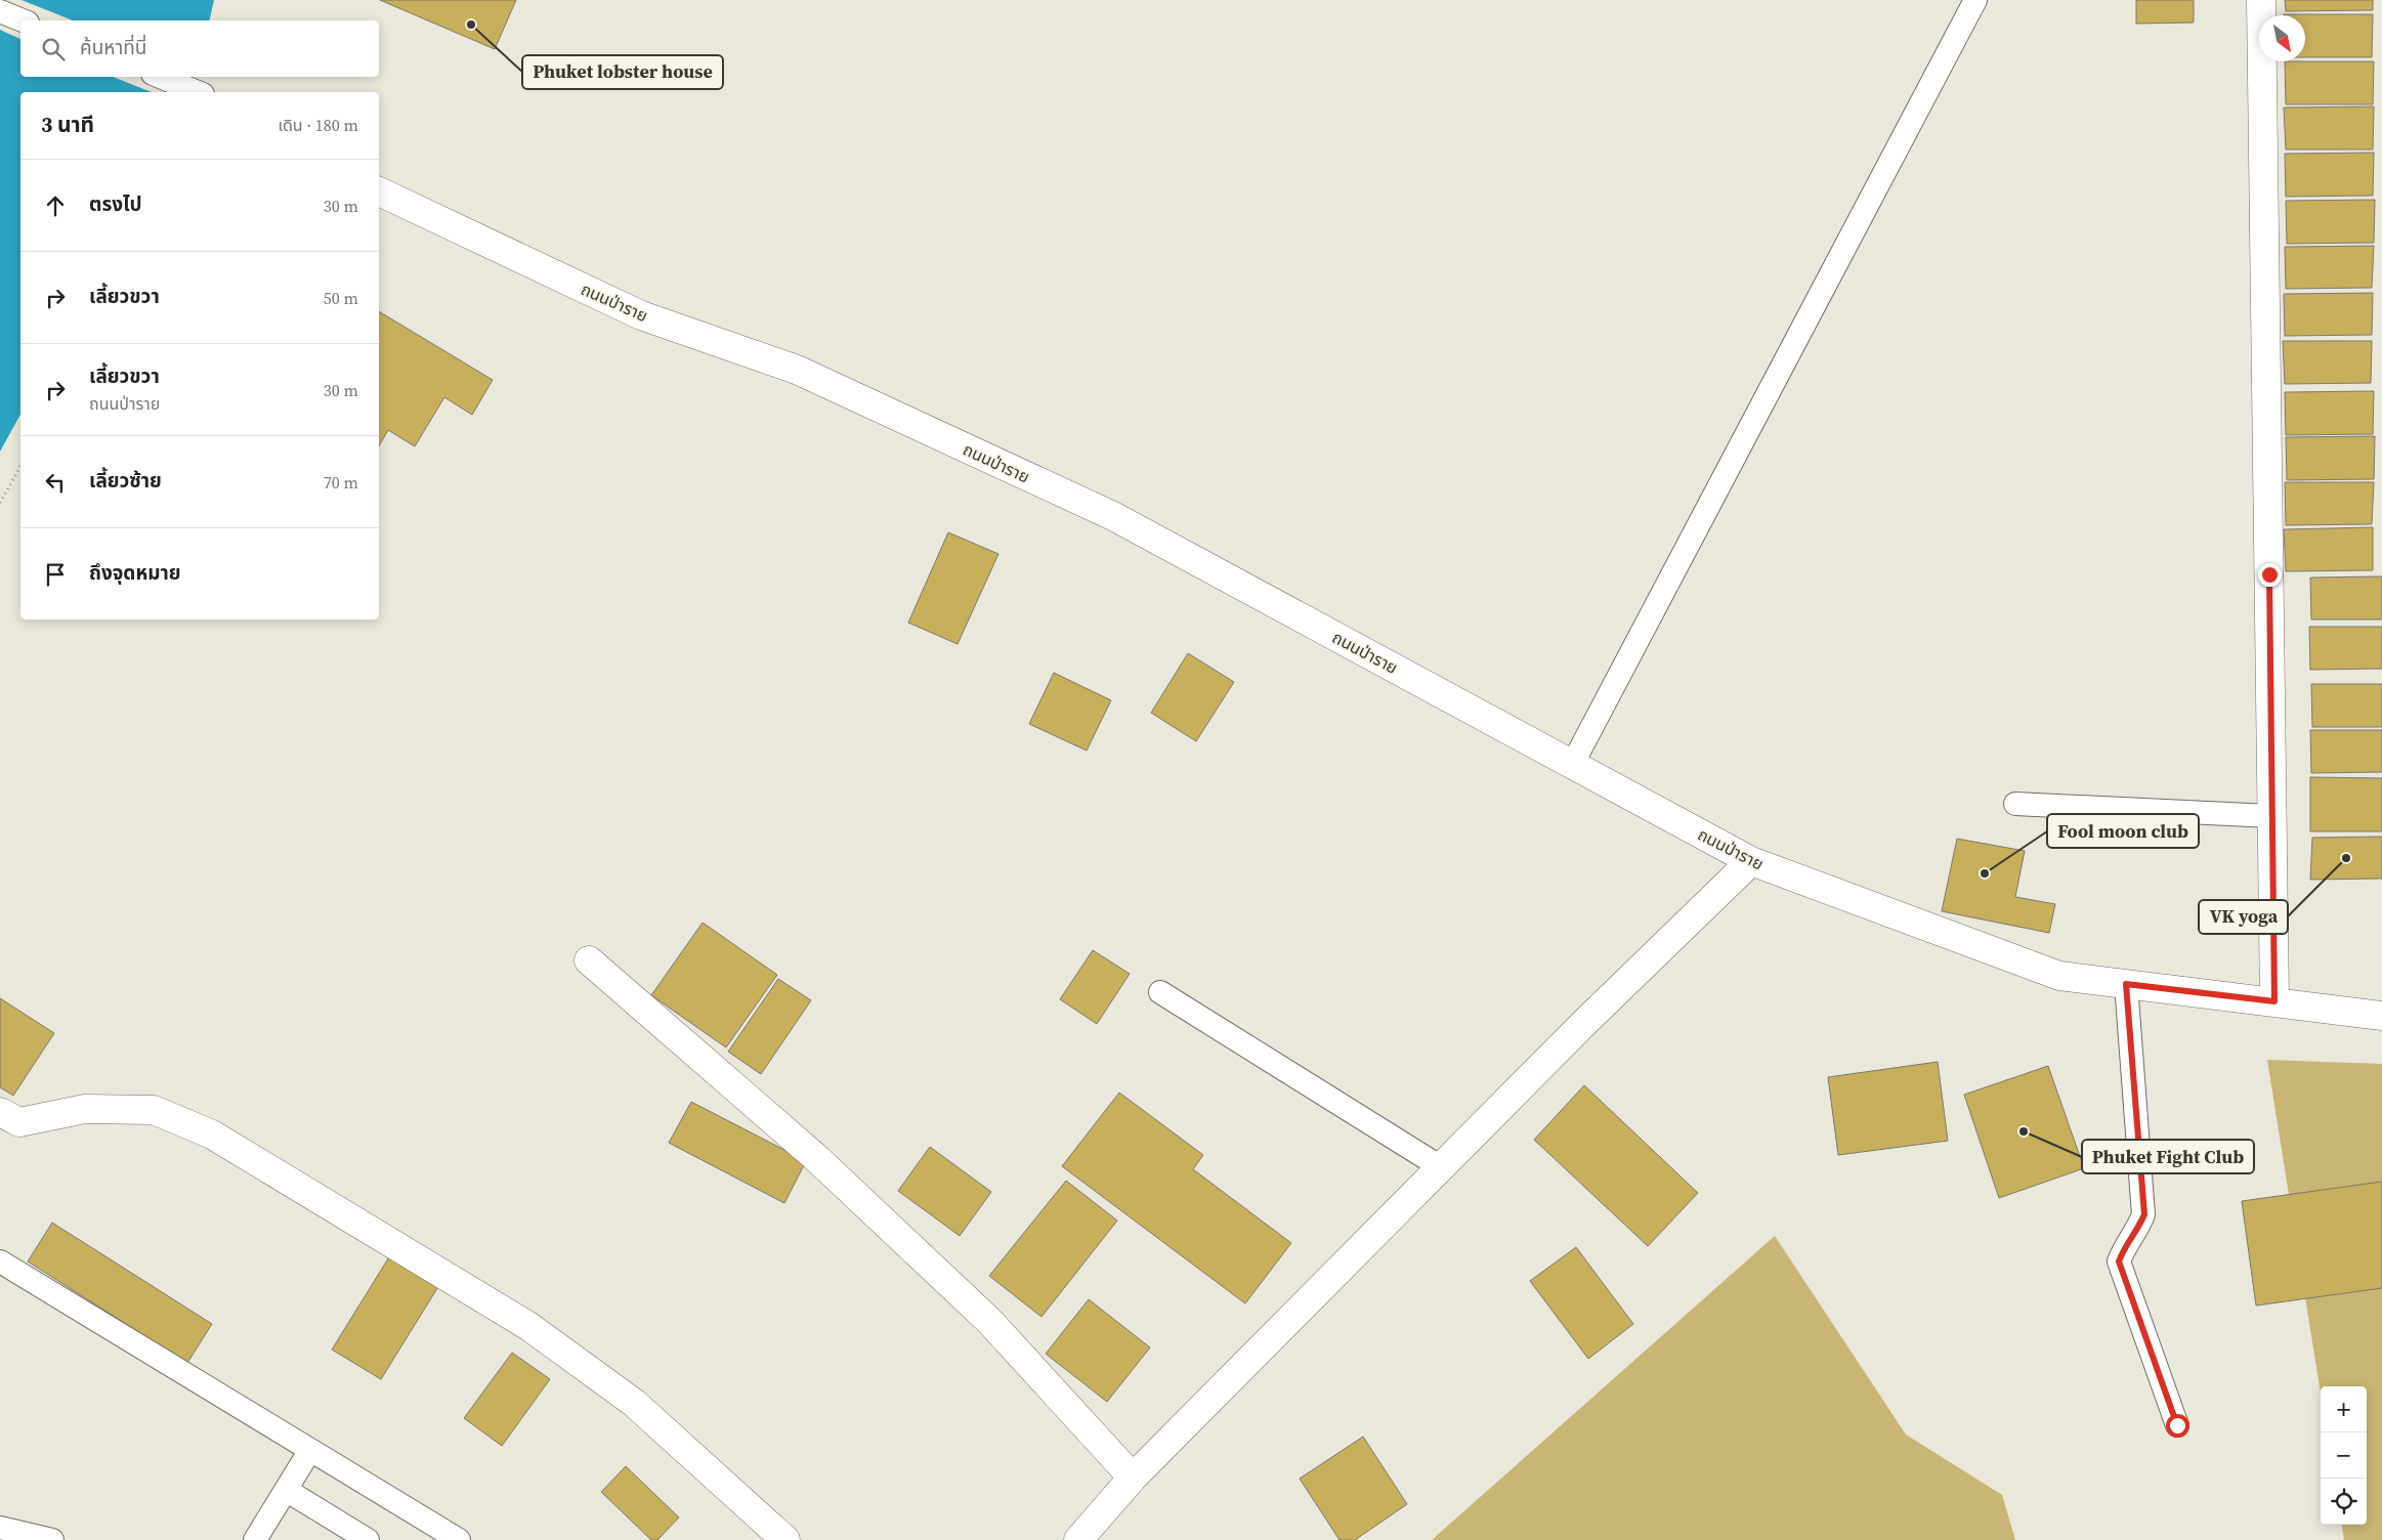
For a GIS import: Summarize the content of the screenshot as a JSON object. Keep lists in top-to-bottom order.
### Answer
{
  "streets": {
    "street": ["ถนนป่าราย"]
  },
  "places": [
    "Phuket lobster house",
    "VK yoga",
    "Fool moon club",
    "Phuket Fight Club"
  ],
  "north": "bottom right",
  "page": {
    "search": "ค้นหาที่นี่",
    "heading": ["3 นาที", "เดิน · 180 m"],
    "list": [
      ["ตรงไป", "30 m"],
      ["เลี้ยวขวา", "50 m"],
      ["เลี้ยวขวา", "ถนนป่าราย", "30 m"],
      ["เลี้ยวซ้าย", "70 m"],
      "ถึงจุดหมาย"
    ],
    "map_buttons": ["+", "−"]
  }
}
